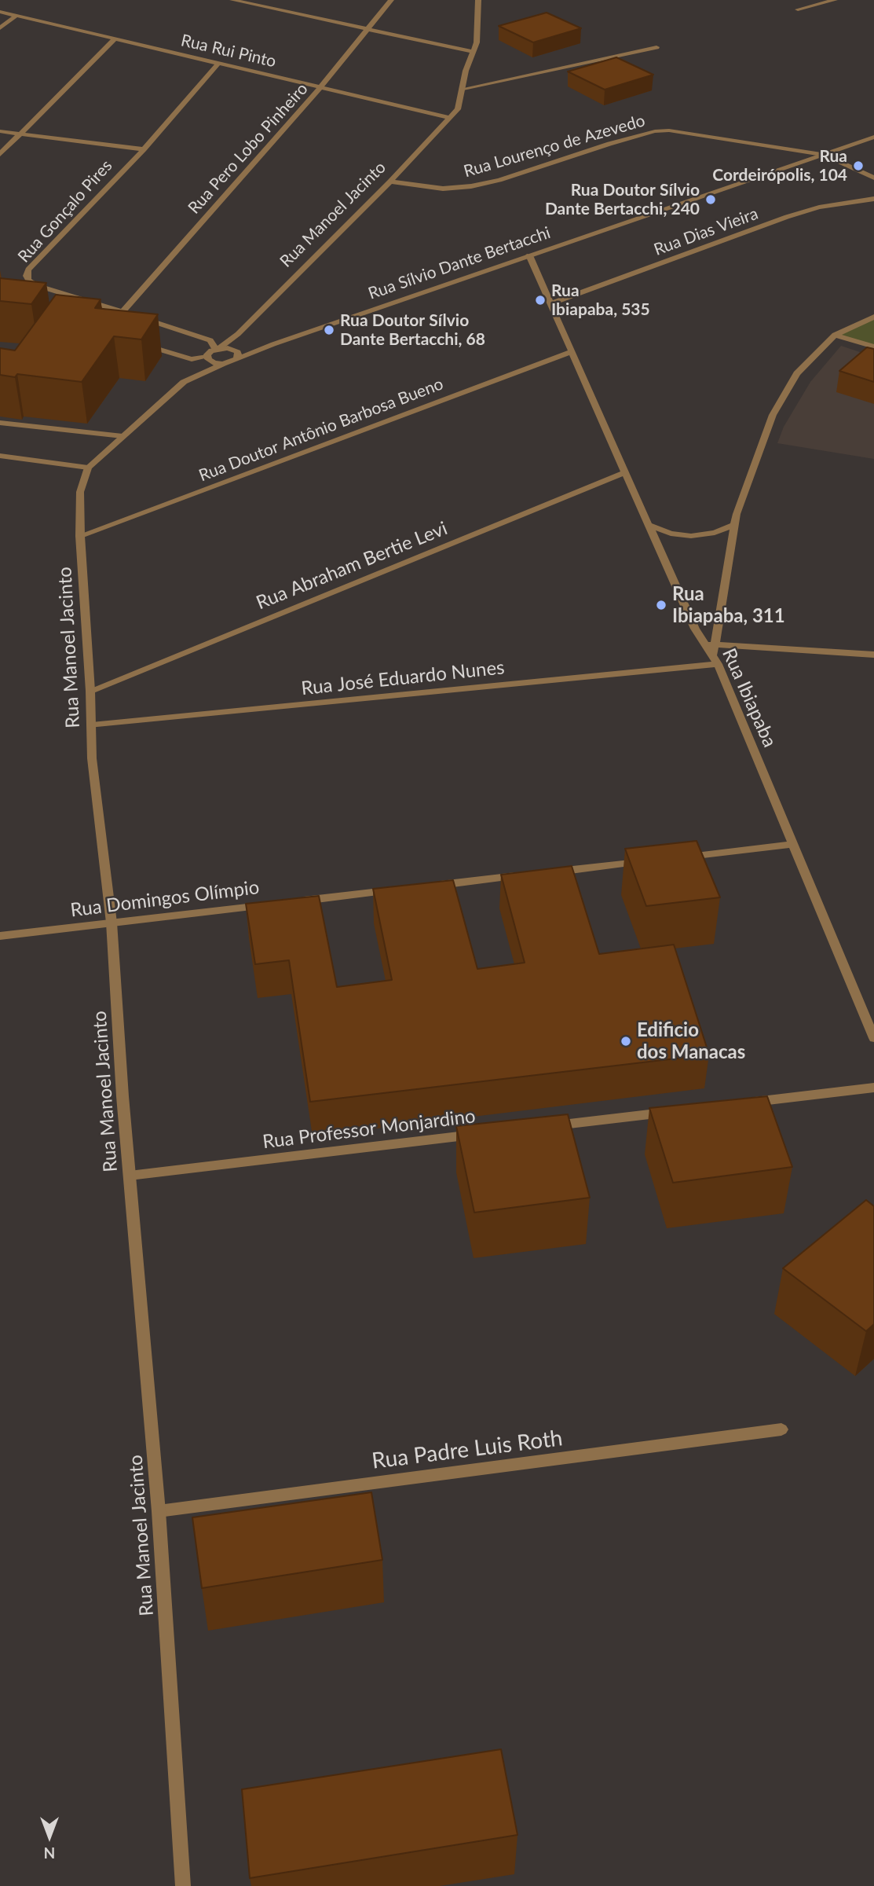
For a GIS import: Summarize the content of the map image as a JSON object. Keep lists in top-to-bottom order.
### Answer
{
  "streets": {
    "street": [
      "Rua Rui Pinto",
      "Rua Lourenço de Azevedo",
      "Rua Pero Lobo Pinheiro",
      "Rua Gonçalo Pires",
      "Rua Manoel Jacinto",
      "Rua Dias Vieira",
      "Rua Sílvio Dante Bertacchi",
      "Rua Doutor Antônio Barbosa Bueno",
      "Rua Abraham Bertie Levi",
      "Rua José Eduardo Nunes",
      "Rua Ibiapaba",
      "Rua Domingos Olímpio",
      "Rua Professor Monjardino",
      "Rua Padre Luis Roth"
    ]
  },
  "crossings": [
    ["Rua Rui Pinto", "Rua Pero Lobo Pinheiro"],
    ["Rua Rui Pinto", "Rua Gonçalo Pires"],
    ["Rua Rui Pinto", "Rua Manoel Jacinto"],
    ["Rua Lourenço de Azevedo", "Rua Manoel Jacinto"],
    ["Rua Lourenço de Azevedo", "Rua Sílvio Dante Bertacchi"],
    ["Rua Pero Lobo Pinheiro", "Rua Gonçalo Pires"],
    ["Rua Gonçalo Pires", "Rua Manoel Jacinto"],
    ["Rua Gonçalo Pires", "Rua Sílvio Dante Bertacchi"],
    ["Rua Manoel Jacinto", "Rua Sílvio Dante Bertacchi"],
    ["Rua Manoel Jacinto", "Rua Doutor Antônio Barbosa Bueno"],
    ["Rua Manoel Jacinto", "Rua Abraham Bertie Levi"],
    ["Rua Manoel Jacinto", "Rua José Eduardo Nunes"],
    ["Rua Manoel Jacinto", "Rua Domingos Olímpio"],
    ["Rua Manoel Jacinto", "Rua Professor Monjardino"],
    ["Rua Manoel Jacinto", "Rua Padre Luis Roth"],
    ["Rua Dias Vieira", "Rua Ibiapaba"],
    ["Rua Sílvio Dante Bertacchi", "Rua Ibiapaba"],
    ["Rua Doutor Antônio Barbosa Bueno", "Rua Ibiapaba"],
    ["Rua Abraham Bertie Levi", "Rua Ibiapaba"],
    ["Rua José Eduardo Nunes", "Rua Ibiapaba"]
  ],
  "places": [
    "Rua Cordeirópolis, 104",
    "Rua Doutor Sílvio Dante Bertacchi, 240",
    "Rua Ibiapaba, 535",
    "Rua Doutor Sílvio Dante Bertacchi, 68",
    "Rua Ibiapaba, 311",
    "Edificio dos Manacas"
  ],
  "north": "bottom"
}
